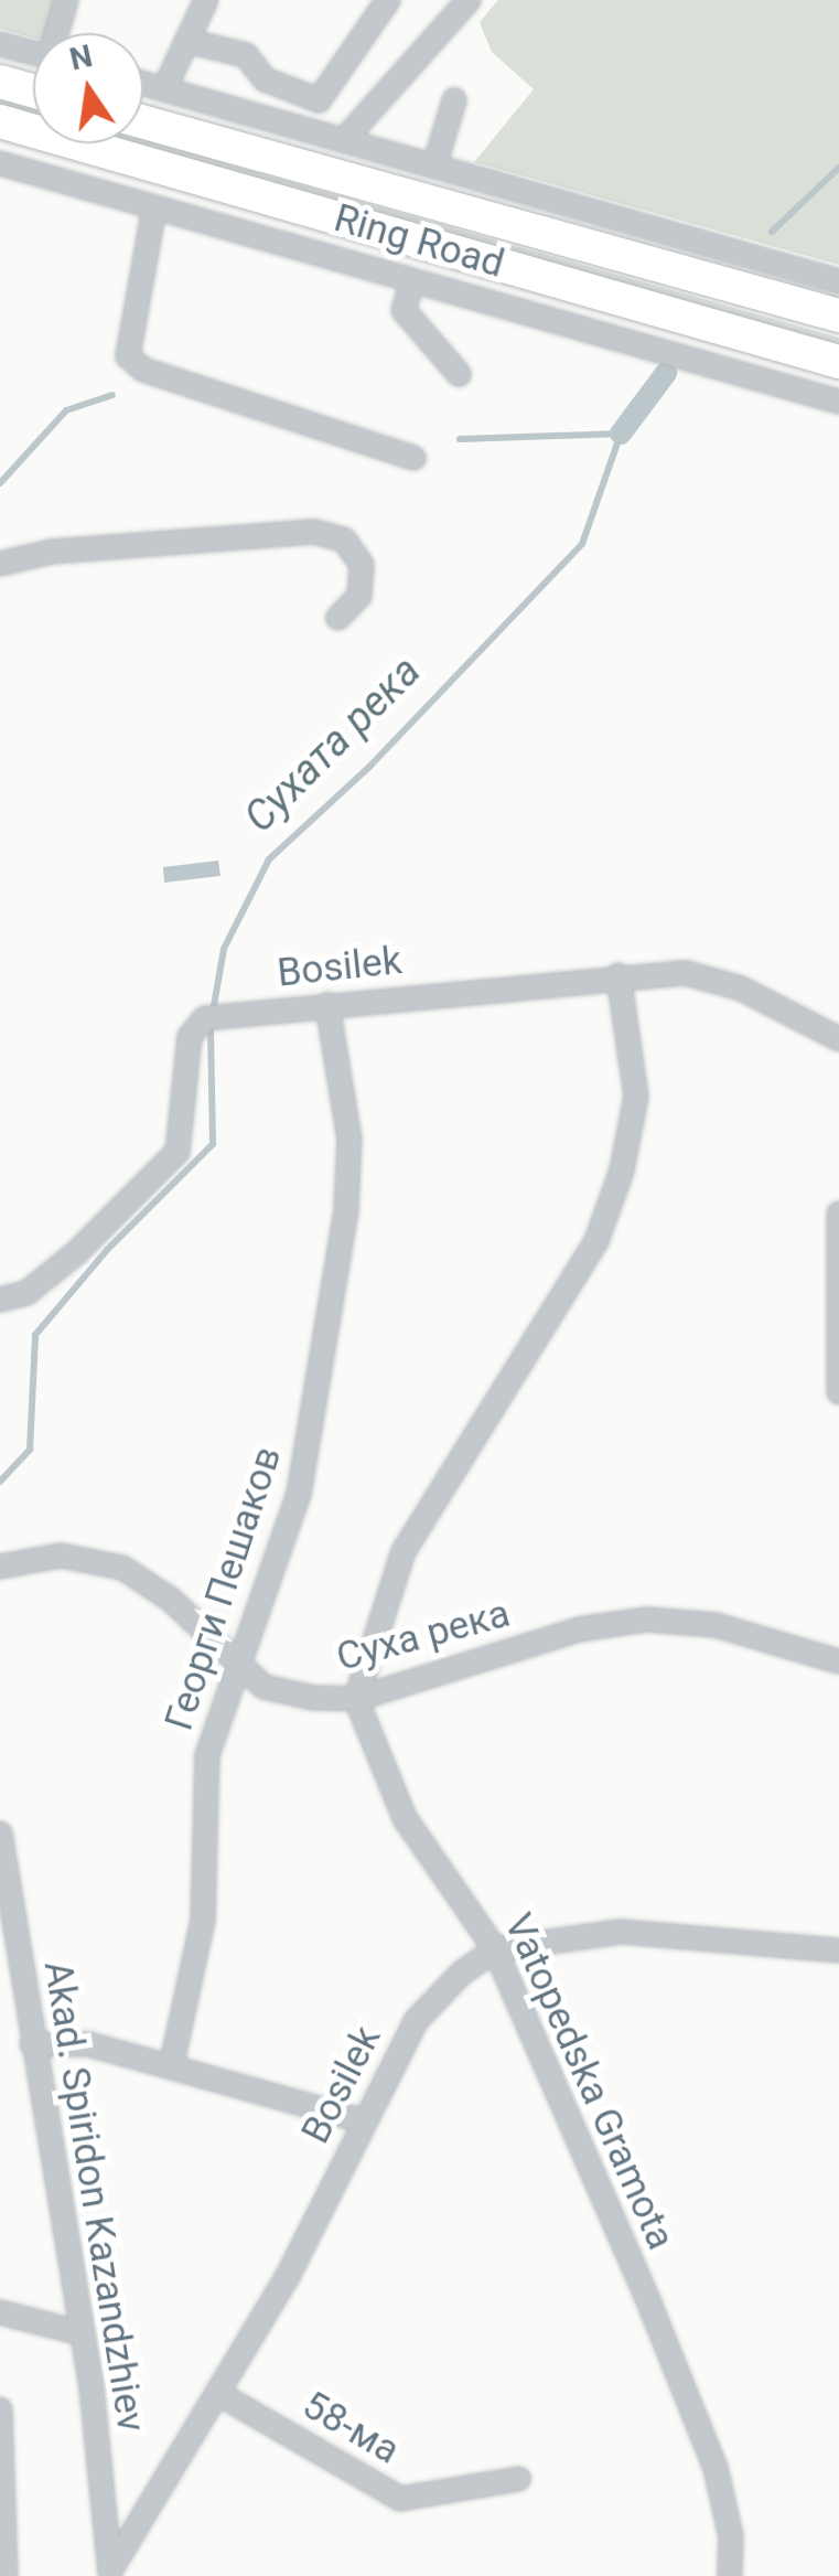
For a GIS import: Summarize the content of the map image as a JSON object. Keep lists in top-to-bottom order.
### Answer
{
  "streets": {
    "highway": ["Ring Road"],
    "street": [
      "Bosilek",
      "Георги Пешаков",
      "Суха река",
      "Vatopedska Gramota",
      "Akad. Spiridon Kazandzhiev",
      "58-ма"
    ]
  },
  "crossings": [
    ["Bosilek", "Георги Пешаков"],
    ["Bosilek", "Vatopedska Gramota"],
    ["Bosilek", "Akad. Spiridon Kazandzhiev"],
    ["Bosilek", "58-ма"],
    ["Георги Пешаков", "Суха река"],
    ["Суха река", "Vatopedska Gramota"]
  ],
  "water": ["Сухата река"],
  "north": "top"
}
